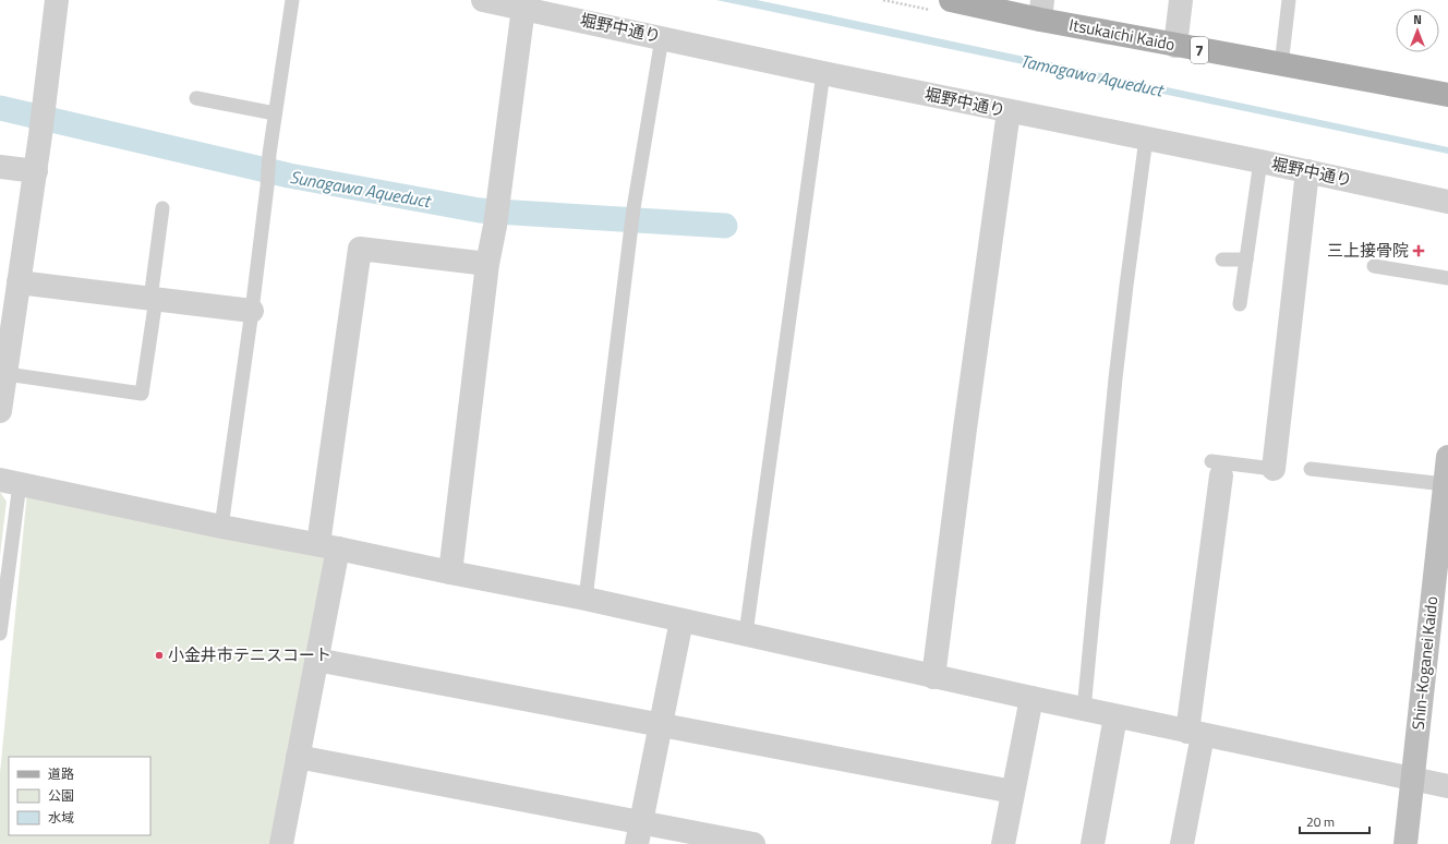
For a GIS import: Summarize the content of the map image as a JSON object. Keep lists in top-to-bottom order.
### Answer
{
  "streets": {
    "main road": ["Itsukaichi Kaido", "7", "Shin-Koganei Kaido"],
    "street": ["堀野中通り"]
  },
  "water": ["Tamagawa Aqueduct", "Sunagawa Aqueduct"],
  "places": {
    "health": ["三上接骨院"],
    "other": ["小金井市テニスコート"]
  },
  "legend": ["道路", "公園", "水域"],
  "scale_bar": "20 m",
  "north": "top"
}
